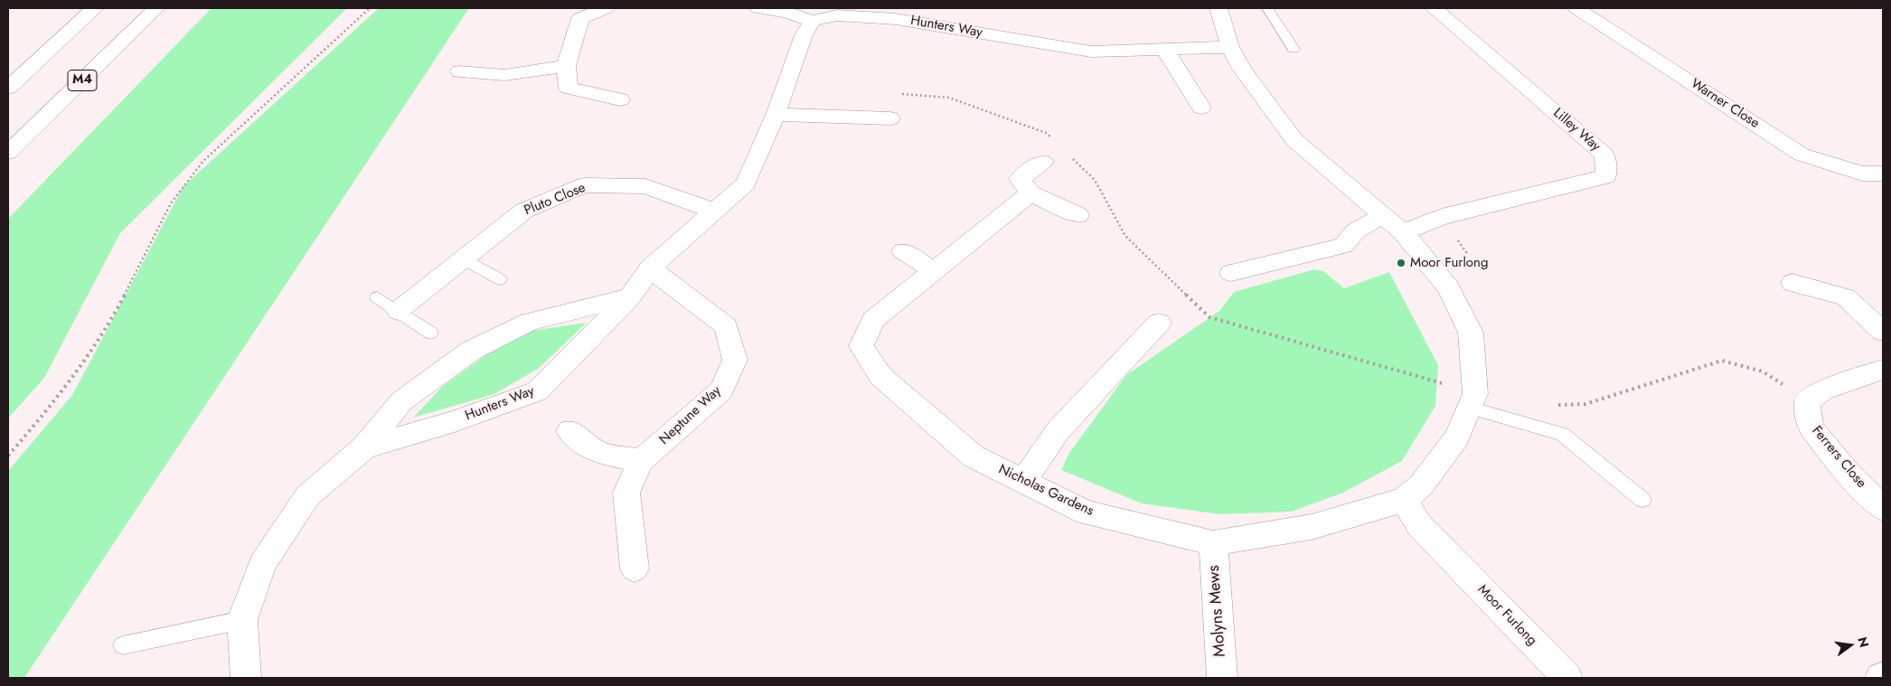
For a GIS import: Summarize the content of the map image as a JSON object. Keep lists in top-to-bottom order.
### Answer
{
  "streets": {
    "main road": [
      "Hunters Way",
      "M4",
      "Warner Close",
      "Lilley Way",
      "Pluto Close",
      "Neptune Way",
      "Ferrers Close",
      "Nicholas Gardens",
      "Molyns Mews",
      "Moor Furlong"
    ]
  },
  "crossings": [
    ["Hunters Way", "Pluto Close"],
    ["Hunters Way", "Neptune Way"],
    ["Nicholas Gardens", "Molyns Mews"],
    ["Nicholas Gardens", "Moor Furlong"]
  ],
  "places": ["Moor Furlong"],
  "north": "right"
}
